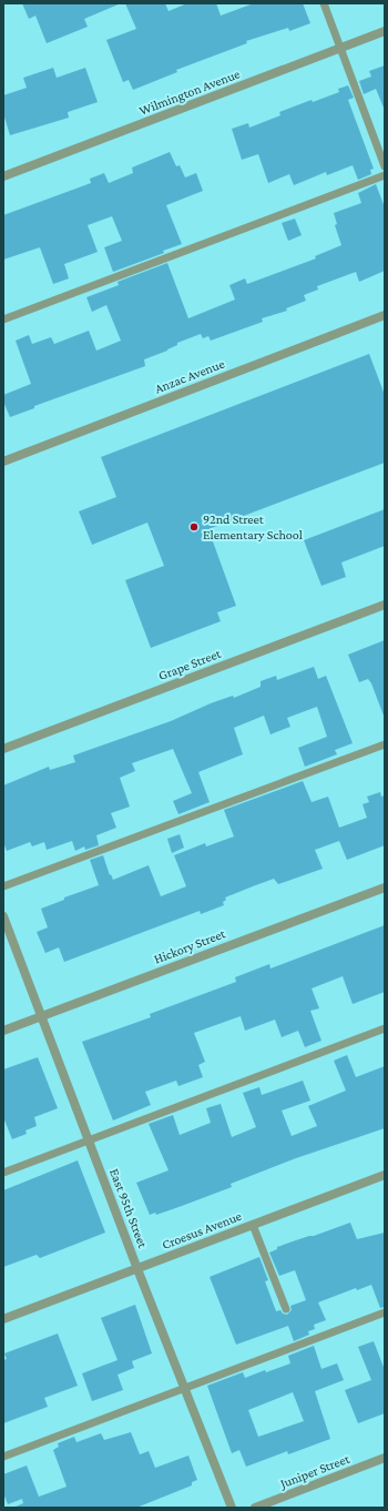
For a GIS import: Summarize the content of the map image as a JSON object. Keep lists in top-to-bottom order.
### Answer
{
  "streets": {
    "street": [
      "Wilmington Avenue",
      "Anzac Avenue",
      "Grape Street",
      "Hickory Street",
      "East 95th Street",
      "Croesus Avenue",
      "Juniper Street"
    ]
  },
  "crossings": [
    ["Hickory Street", "East 95th Street"],
    ["East 95th Street", "Croesus Avenue"]
  ],
  "places": ["92nd Street Elementary School"]
}
